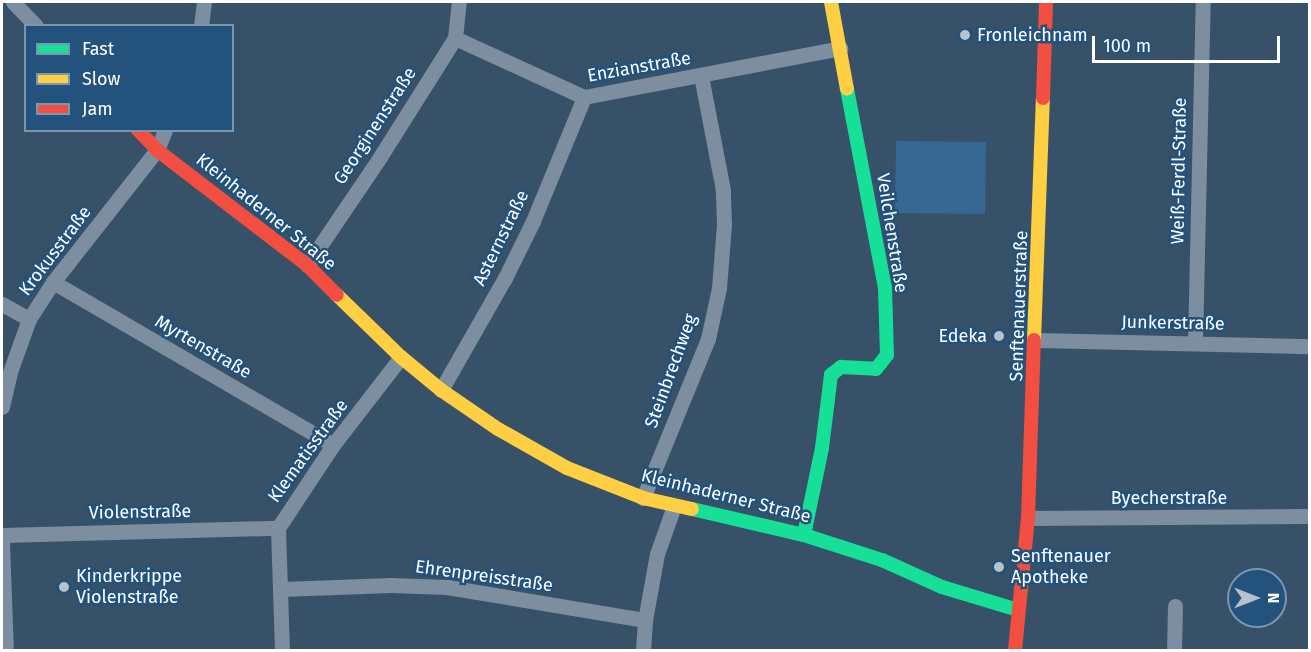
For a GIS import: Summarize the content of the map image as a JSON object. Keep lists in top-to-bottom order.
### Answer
{
  "streets": {
    "street": [
      "Enzianstraße",
      "Georginenstraße",
      "Weiß-Ferdl-Straße",
      "Kleinhaderner Straße",
      "Veilchenstraße",
      "Asternstraße",
      "Krokusstraße",
      "Senftenauerstraße",
      "Junkerstraße",
      "Myrtenstraße",
      "Steinbrechweg",
      "Klematisstraße",
      "Byecherstraße",
      "Violenstraße",
      "Ehrenpreisstraße"
    ]
  },
  "crossings": [
    ["Enzianstraße", "Georginenstraße"],
    ["Enzianstraße", "Veilchenstraße"],
    ["Enzianstraße", "Asternstraße"],
    ["Enzianstraße", "Steinbrechweg"],
    ["Georginenstraße", "Kleinhaderner Straße"],
    ["Weiß-Ferdl-Straße", "Junkerstraße"],
    ["Kleinhaderner Straße", "Veilchenstraße"],
    ["Kleinhaderner Straße", "Asternstraße"],
    ["Kleinhaderner Straße", "Krokusstraße"],
    ["Kleinhaderner Straße", "Senftenauerstraße"],
    ["Kleinhaderner Straße", "Steinbrechweg"],
    ["Kleinhaderner Straße", "Klematisstraße"],
    ["Krokusstraße", "Myrtenstraße"],
    ["Senftenauerstraße", "Junkerstraße"],
    ["Senftenauerstraße", "Byecherstraße"],
    ["Myrtenstraße", "Klematisstraße"],
    ["Klematisstraße", "Violenstraße"],
    ["Klematisstraße", "Ehrenpreisstraße"]
  ],
  "places": [
    "Fronleichnam",
    "Edeka",
    "Senftenauer Apotheke",
    "Kinderkrippe Violenstraße"
  ],
  "legend": ["Fast", "Slow", "Jam"],
  "scale_bar": "100 m",
  "north": "right"
}
